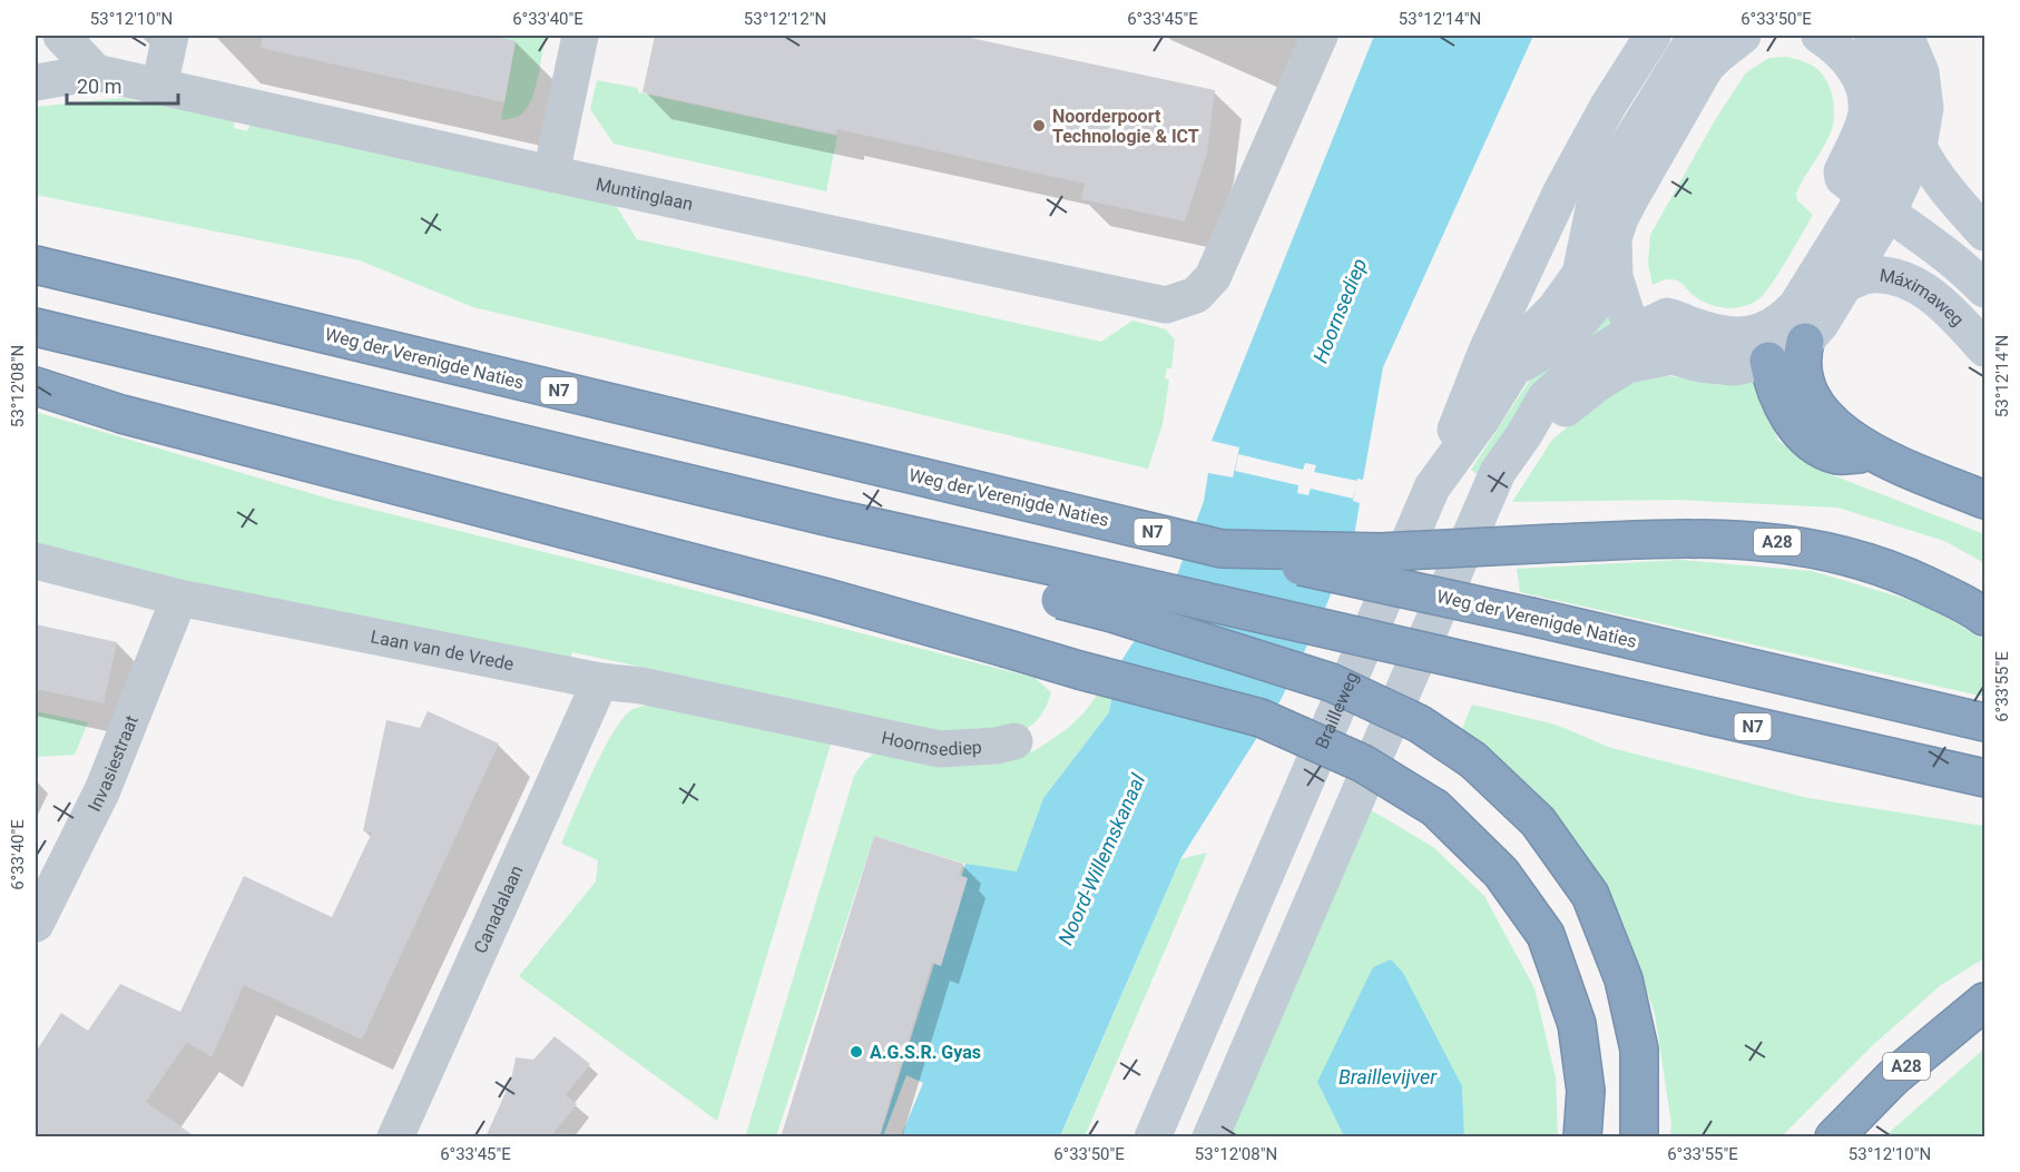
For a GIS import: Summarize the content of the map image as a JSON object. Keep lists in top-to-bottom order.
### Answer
{
  "streets": {
    "highway": ["Weg der Verenigde Naties", "N7", "A28"],
    "main road": ["Máximaweg", "Brailleweg"],
    "street": [
      "Muntinglaan",
      "Laan van de Vrede",
      "Hoornsediep",
      "Invasiestraat",
      "Canadalaan"
    ]
  },
  "crossings": [
    ["Weg der Verenigde Naties", "A28"],
    ["Laan van de Vrede", "Hoornsediep"],
    ["Laan van de Vrede", "Invasiestraat"],
    ["Laan van de Vrede", "Canadalaan"]
  ],
  "water": ["Hoornsediep", "Noord-Willemskanaal", "Braillevijver"],
  "places": ["Noorderpoort Technologie & ICT", "A.G.S.R. Gyas"],
  "scale_bar": "20 m",
  "coordinates": [
    "53°12'10\"N",
    "6°33'40\"E",
    "53°12'12\"N",
    "6°33'45\"E",
    "53°12'14\"N",
    "6°33'50\"E",
    "53°12'08\"N",
    "6°33'55\"E"
  ]
}
